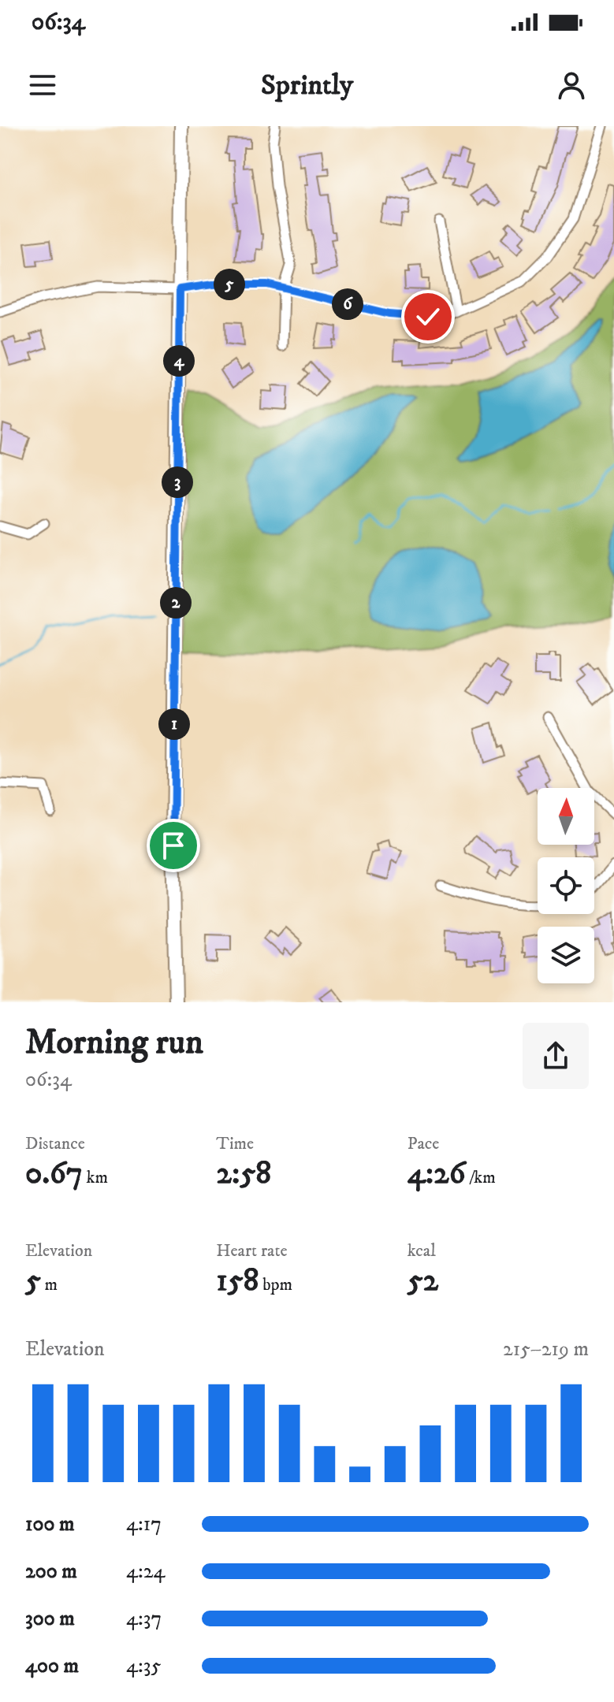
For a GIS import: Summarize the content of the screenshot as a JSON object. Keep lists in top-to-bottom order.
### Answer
{
  "north": "top",
  "page": {
    "status": "06:34",
    "header": "Sprintly",
    "pins": [
      "5",
      "6",
      "4",
      "3",
      "2",
      "1"
    ],
    "heading": ["Morning run", "06:34"],
    "stats": [
      ["Distance", "0.67 km"],
      ["Time", "2:58"],
      ["Pace", "4:26 /km"],
      ["Elevation", "5 m"],
      ["Heart rate", "158 bpm"],
      ["kcal", "52"]
    ],
    "chart": ["Elevation", "215–219 m"],
    "list": [
      {
        "name": "100 m",
        "note": "4:17"
      },
      {
        "name": "200 m",
        "note": "4:24"
      },
      {
        "name": "300 m",
        "note": "4:37"
      },
      {
        "name": "400 m",
        "note": "4:35"
      }
    ]
  }
}
